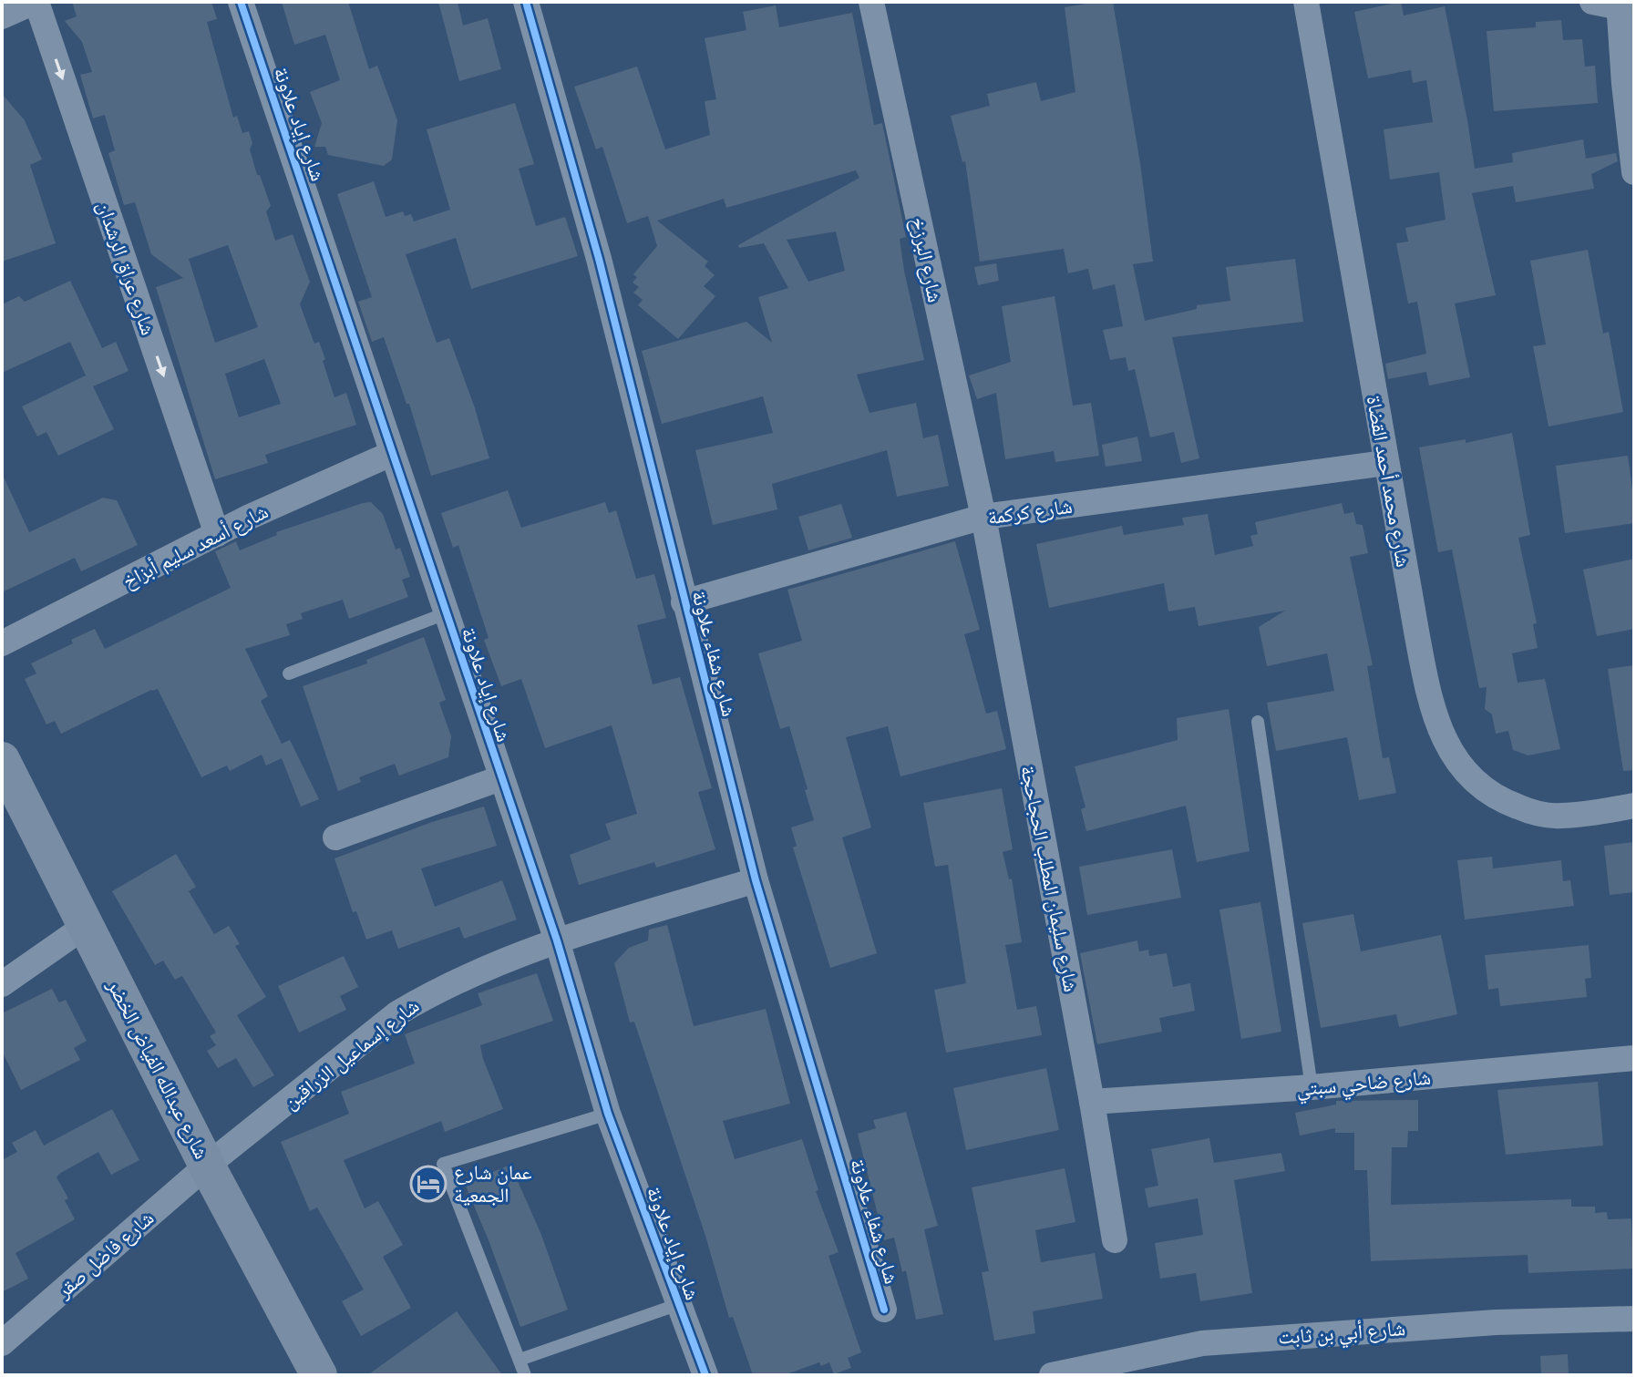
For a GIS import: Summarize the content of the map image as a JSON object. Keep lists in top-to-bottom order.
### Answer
{
  "streets": {
    "street": [
      "شارع إياد علاونة",
      "شارع البرزخ",
      "شارع عراق الرشدان",
      "شارع محمد أحمد القضاة",
      "شارع كركمة",
      "شارع أسعد سليم أبزاخ",
      "شارع شفاء علاونة",
      "شارع سليمان المطلب الحجاحجة",
      "شارع إسماعيل الزراقين",
      "شارع عبدالله الفياض الخضر",
      "شارع ضاحي سبتي",
      "شارع فاضل صقر",
      "شارع أبي بن ثابت"
    ]
  },
  "crossings": [
    ["شارع إياد علاونة", "شارع أسعد سليم أبزاخ"],
    ["شارع إياد علاونة", "شارع إسماعيل الزراقين"],
    ["شارع البرزخ", "شارع كركمة"],
    ["شارع البرزخ", "شارع سليمان المطلب الحجاحجة"],
    ["شارع عراق الرشدان", "شارع أسعد سليم أبزاخ"],
    ["شارع محمد أحمد القضاة", "شارع كركمة"],
    ["شارع كركمة", "شارع شفاء علاونة"],
    ["شارع كركمة", "شارع سليمان المطلب الحجاحجة"],
    ["شارع شفاء علاونة", "شارع إسماعيل الزراقين"],
    ["شارع سليمان المطلب الحجاحجة", "شارع ضاحي سبتي"],
    ["شارع إسماعيل الزراقين", "شارع عبدالله الفياض الخضر"],
    ["شارع إسماعيل الزراقين", "شارع فاضل صقر"],
    ["شارع عبدالله الفياض الخضر", "شارع فاضل صقر"]
  ],
  "one_way": ["شارع عراق الرشدان"],
  "places": {
    "hotel": ["عمان شارع الجمعية"]
  }
}
